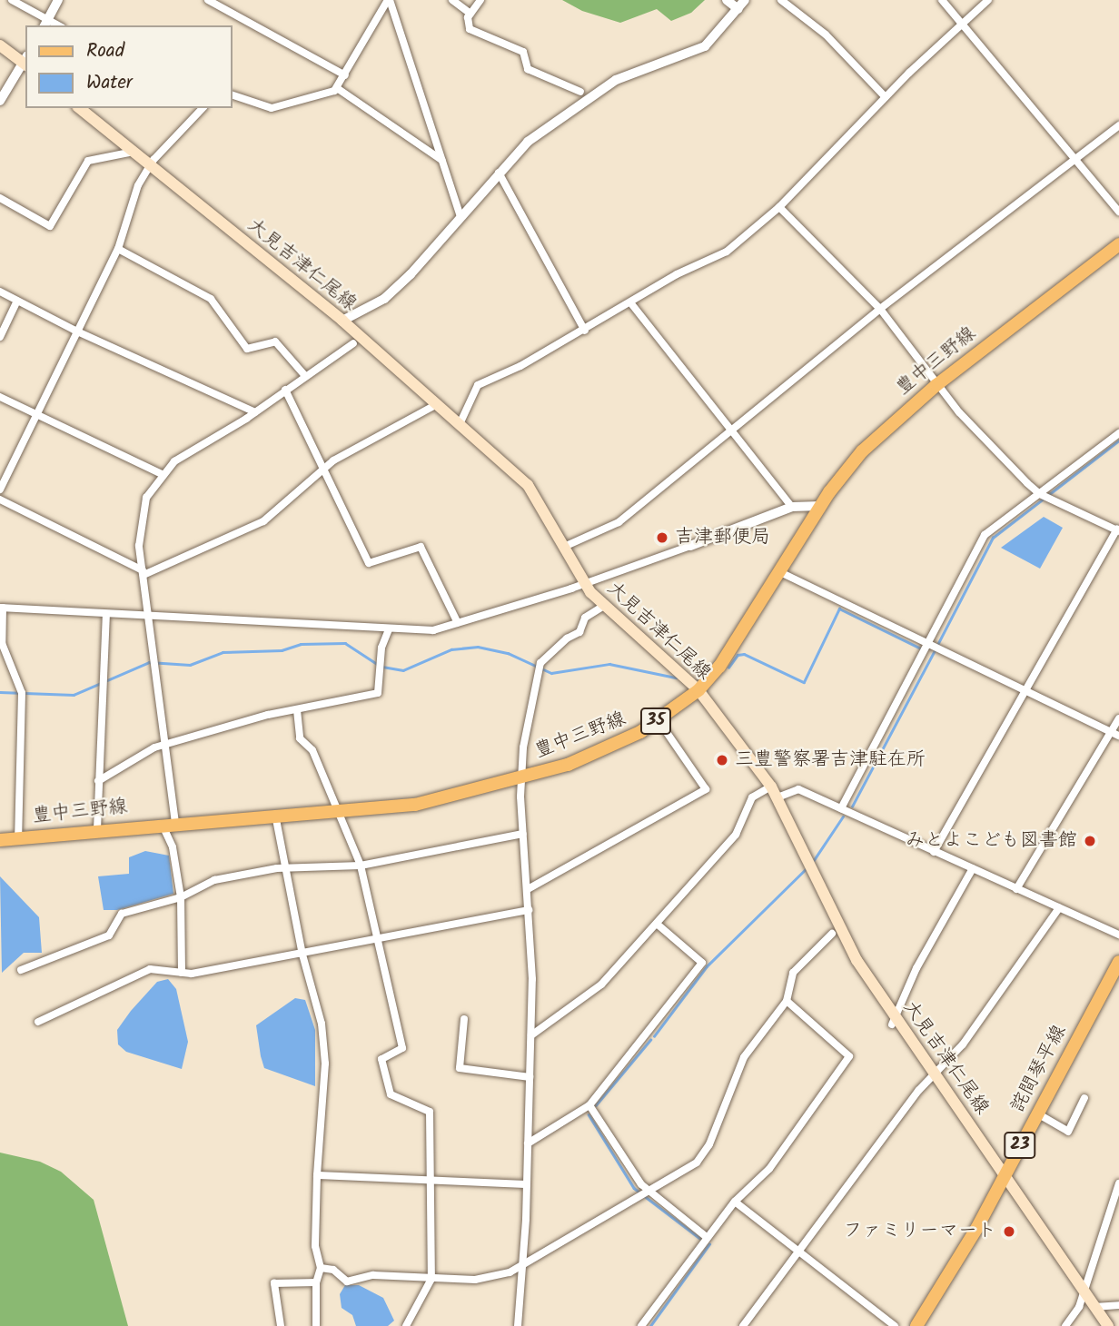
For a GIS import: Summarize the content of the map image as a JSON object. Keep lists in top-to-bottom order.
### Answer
{
  "streets": {
    "main road": [
      "大見吉津仁尾線",
      "豊中三野線",
      "35",
      "詫間琴平線",
      "23"
    ]
  },
  "crossings": [
    ["大見吉津仁尾線", "豊中三野線"],
    ["大見吉津仁尾線", "詫間琴平線"]
  ],
  "places": [
    "吉津郵便局",
    "三豊警察署吉津駐在所",
    "みとよこども図書館",
    "ファミリーマート"
  ],
  "legend": ["Road", "Water"]
}
